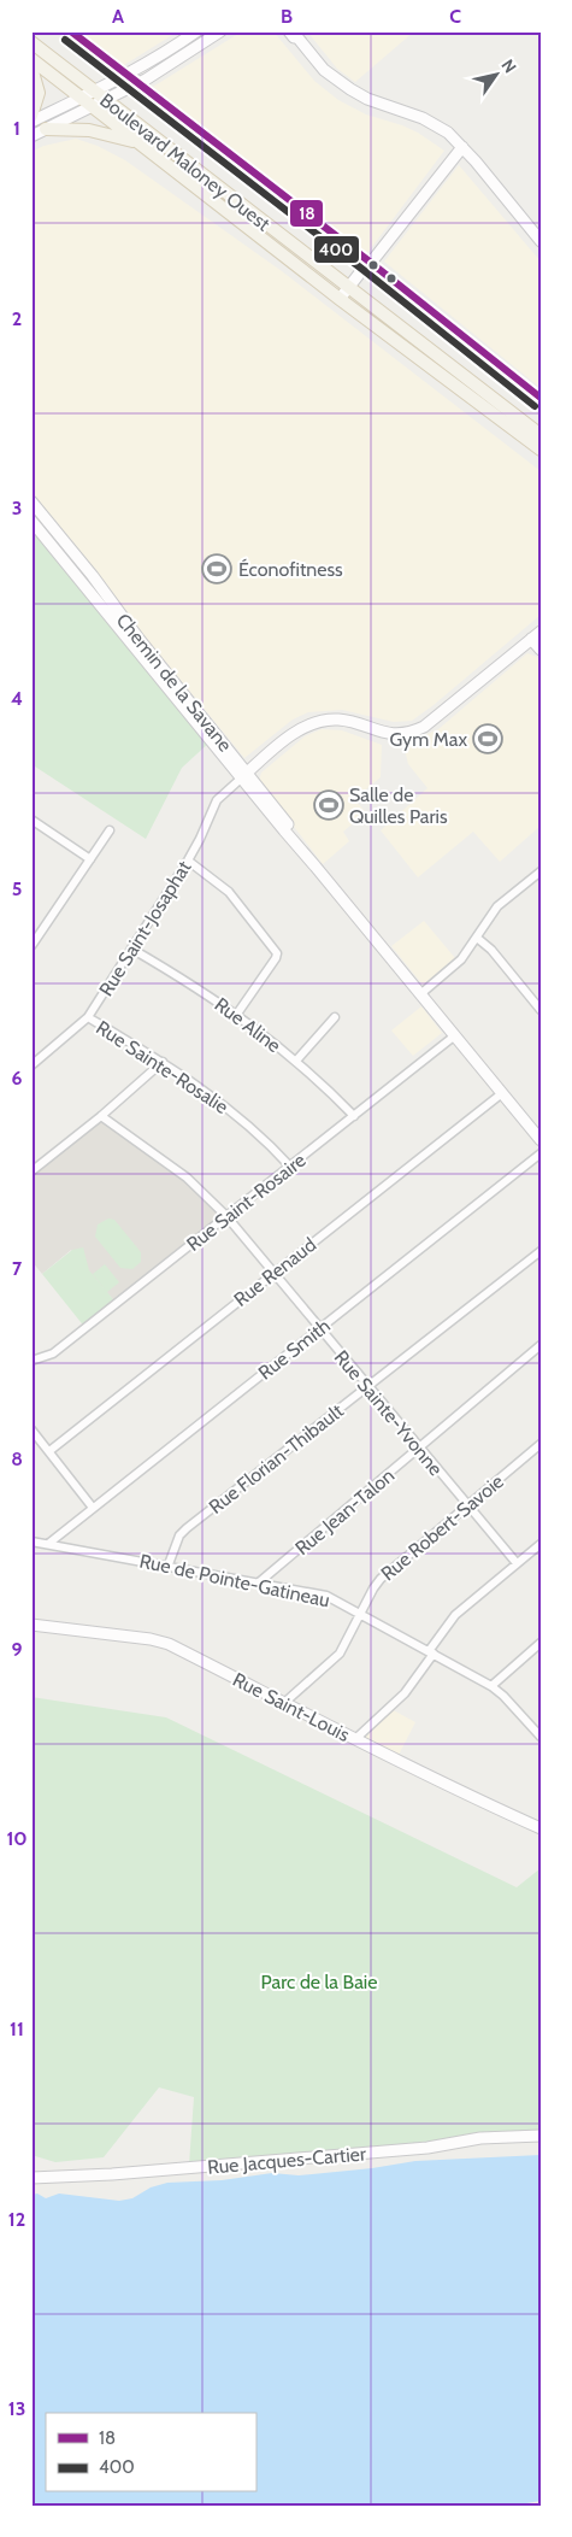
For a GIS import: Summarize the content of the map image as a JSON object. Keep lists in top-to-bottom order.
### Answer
{
  "streets": {
    "main road": ["Boulevard Maloney Ouest"],
    "street": [
      "Chemin de la Savane",
      "Rue Saint-Josaphat",
      "Rue Aline",
      "Rue Sainte-Rosalie",
      "Rue Saint-Rosaire",
      "Rue Renaud",
      "Rue Smith",
      "Rue Sainte-Yvonne",
      "Rue Florian-Thibault",
      "Rue Jean-Talon",
      "Rue Robert-Savoie",
      "Rue de Pointe-Gatineau",
      "Rue Saint-Louis",
      "Rue Jacques-Cartier"
    ]
  },
  "crossings": [
    ["Chemin de la Savane", "Rue Saint-Josaphat"],
    ["Chemin de la Savane", "Rue Saint-Rosaire"],
    ["Chemin de la Savane", "Rue Renaud"],
    ["Rue Saint-Josaphat", "Rue Aline"],
    ["Rue Saint-Josaphat", "Rue Sainte-Rosalie"],
    ["Rue Aline", "Rue Saint-Rosaire"],
    ["Rue Sainte-Rosalie", "Rue Saint-Rosaire"],
    ["Rue Saint-Rosaire", "Rue Sainte-Yvonne"],
    ["Rue Renaud", "Rue Sainte-Yvonne"],
    ["Rue Smith", "Rue Sainte-Yvonne"],
    ["Rue Smith", "Rue de Pointe-Gatineau"],
    ["Rue Sainte-Yvonne", "Rue Florian-Thibault"],
    ["Rue Sainte-Yvonne", "Rue Jean-Talon"],
    ["Rue Sainte-Yvonne", "Rue Robert-Savoie"],
    ["Rue Florian-Thibault", "Rue de Pointe-Gatineau"],
    ["Rue Jean-Talon", "Rue de Pointe-Gatineau"],
    ["Rue Robert-Savoie", "Rue de Pointe-Gatineau"],
    ["Rue Robert-Savoie", "Rue Saint-Louis"]
  ],
  "parks": ["Parc de la Baie"],
  "places": {
    "sports": ["Éconofitness", "Gym Max", "Salle de Quilles Paris"]
  },
  "lines": ["transit line 18", "transit line 400"],
  "legend": ["18", "400"],
  "north": "top right",
  "grid": {
    "columns": ["A", "B", "C"],
    "rows": [
      "1",
      "2",
      "3",
      "4",
      "5",
      "6",
      "7",
      "8",
      "9",
      "10",
      "11",
      "12",
      "13"
    ]
  }
}
